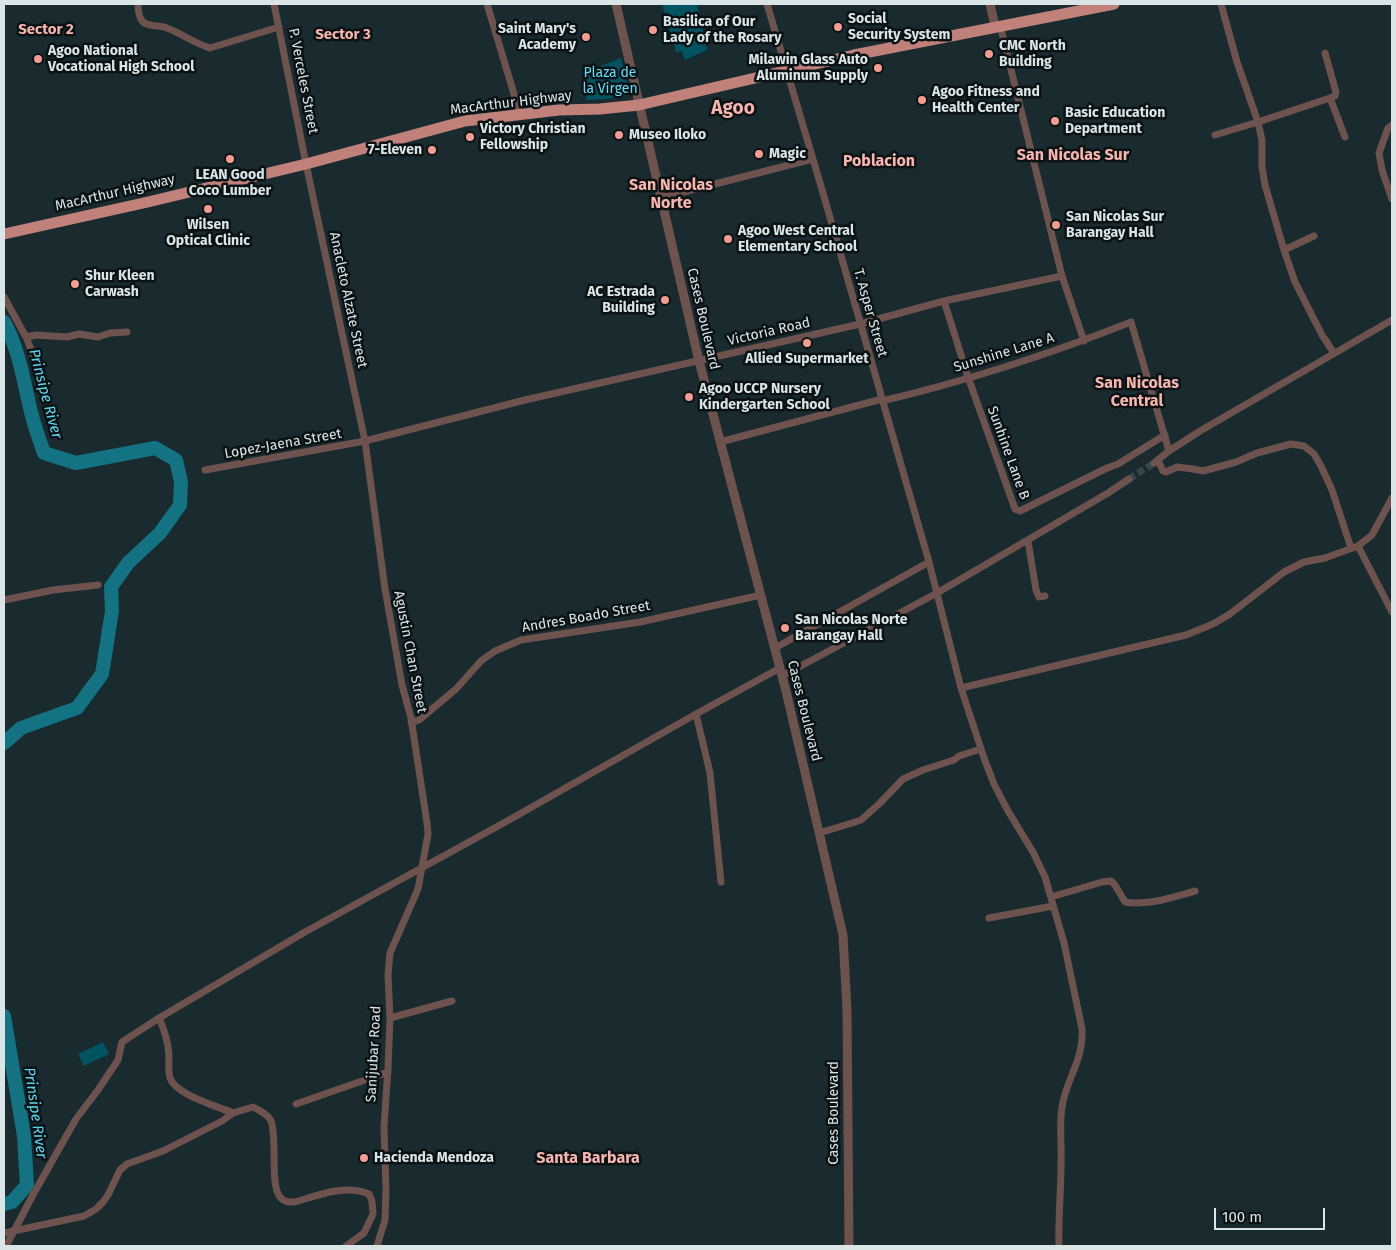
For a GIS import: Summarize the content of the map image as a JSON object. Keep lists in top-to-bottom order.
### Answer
{
  "streets": {
    "highway": ["MacArthur Highway"],
    "street": [
      "P. Verceles Street",
      "Anacleto Alzate Street",
      "T. Asper Street",
      "Cases Boulevard",
      "Victoria Road",
      "Sunshine Lane A",
      "Lopez-Jaena Street",
      "Sunhine Lane B",
      "Andres Boado Street",
      "Agustin Chan Street",
      "Sanijubar Road"
    ]
  },
  "crossings": [
    ["P. Verceles Street", "MacArthur Highway"],
    ["P. Verceles Street", "Anacleto Alzate Street"],
    ["MacArthur Highway", "Anacleto Alzate Street"],
    ["MacArthur Highway", "T. Asper Street"],
    ["MacArthur Highway", "Cases Boulevard"],
    ["Anacleto Alzate Street", "Victoria Road"],
    ["Anacleto Alzate Street", "Lopez-Jaena Street"],
    ["Anacleto Alzate Street", "Agustin Chan Street"],
    ["T. Asper Street", "Victoria Road"],
    ["T. Asper Street", "Sunshine Lane A"],
    ["Cases Boulevard", "Victoria Road"],
    ["Cases Boulevard", "Sunshine Lane A"],
    ["Cases Boulevard", "Andres Boado Street"],
    ["Victoria Road", "Lopez-Jaena Street"],
    ["Victoria Road", "Sunhine Lane B"],
    ["Victoria Road", "Agustin Chan Street"],
    ["Sunshine Lane A", "Sunhine Lane B"],
    ["Lopez-Jaena Street", "Agustin Chan Street"],
    ["Andres Boado Street", "Agustin Chan Street"],
    ["Agustin Chan Street", "Sanijubar Road"]
  ],
  "districts": [
    "Sector 2",
    "Sector 3",
    "Agoo",
    "San Nicolas Sur",
    "Poblacion",
    "San Nicolas Norte",
    "San Nicolas Central",
    "Santa Barbara"
  ],
  "water": ["Prinsipe River"],
  "parks": ["Plaza de la Virgen"],
  "places": [
    "Social Security System",
    "Basilica of Our Lady of the Rosary",
    "Saint Mary's Academy",
    "CMC North Building",
    "Agoo National Vocational High School",
    "Milawin Glass Auto Aluminum Supply",
    "Agoo Fitness and Health Center",
    "Basic Education Department",
    "Museo Iloko",
    "Victory Christian Fellowship",
    "7-Eleven",
    "Magic",
    "LEAN Good Coco Lumber",
    "Wilsen Optical Clinic",
    "San Nicolas Sur Barangay Hall",
    "Agoo West Central Elementary School",
    "Shur Kleen Carwash",
    "AC Estrada Building",
    "Allied Supermarket",
    "Agoo UCCP Nursery Kindergarten School",
    "San Nicolas Norte Barangay Hall",
    "Hacienda Mendoza"
  ],
  "scale_bar": "100 m"
}
